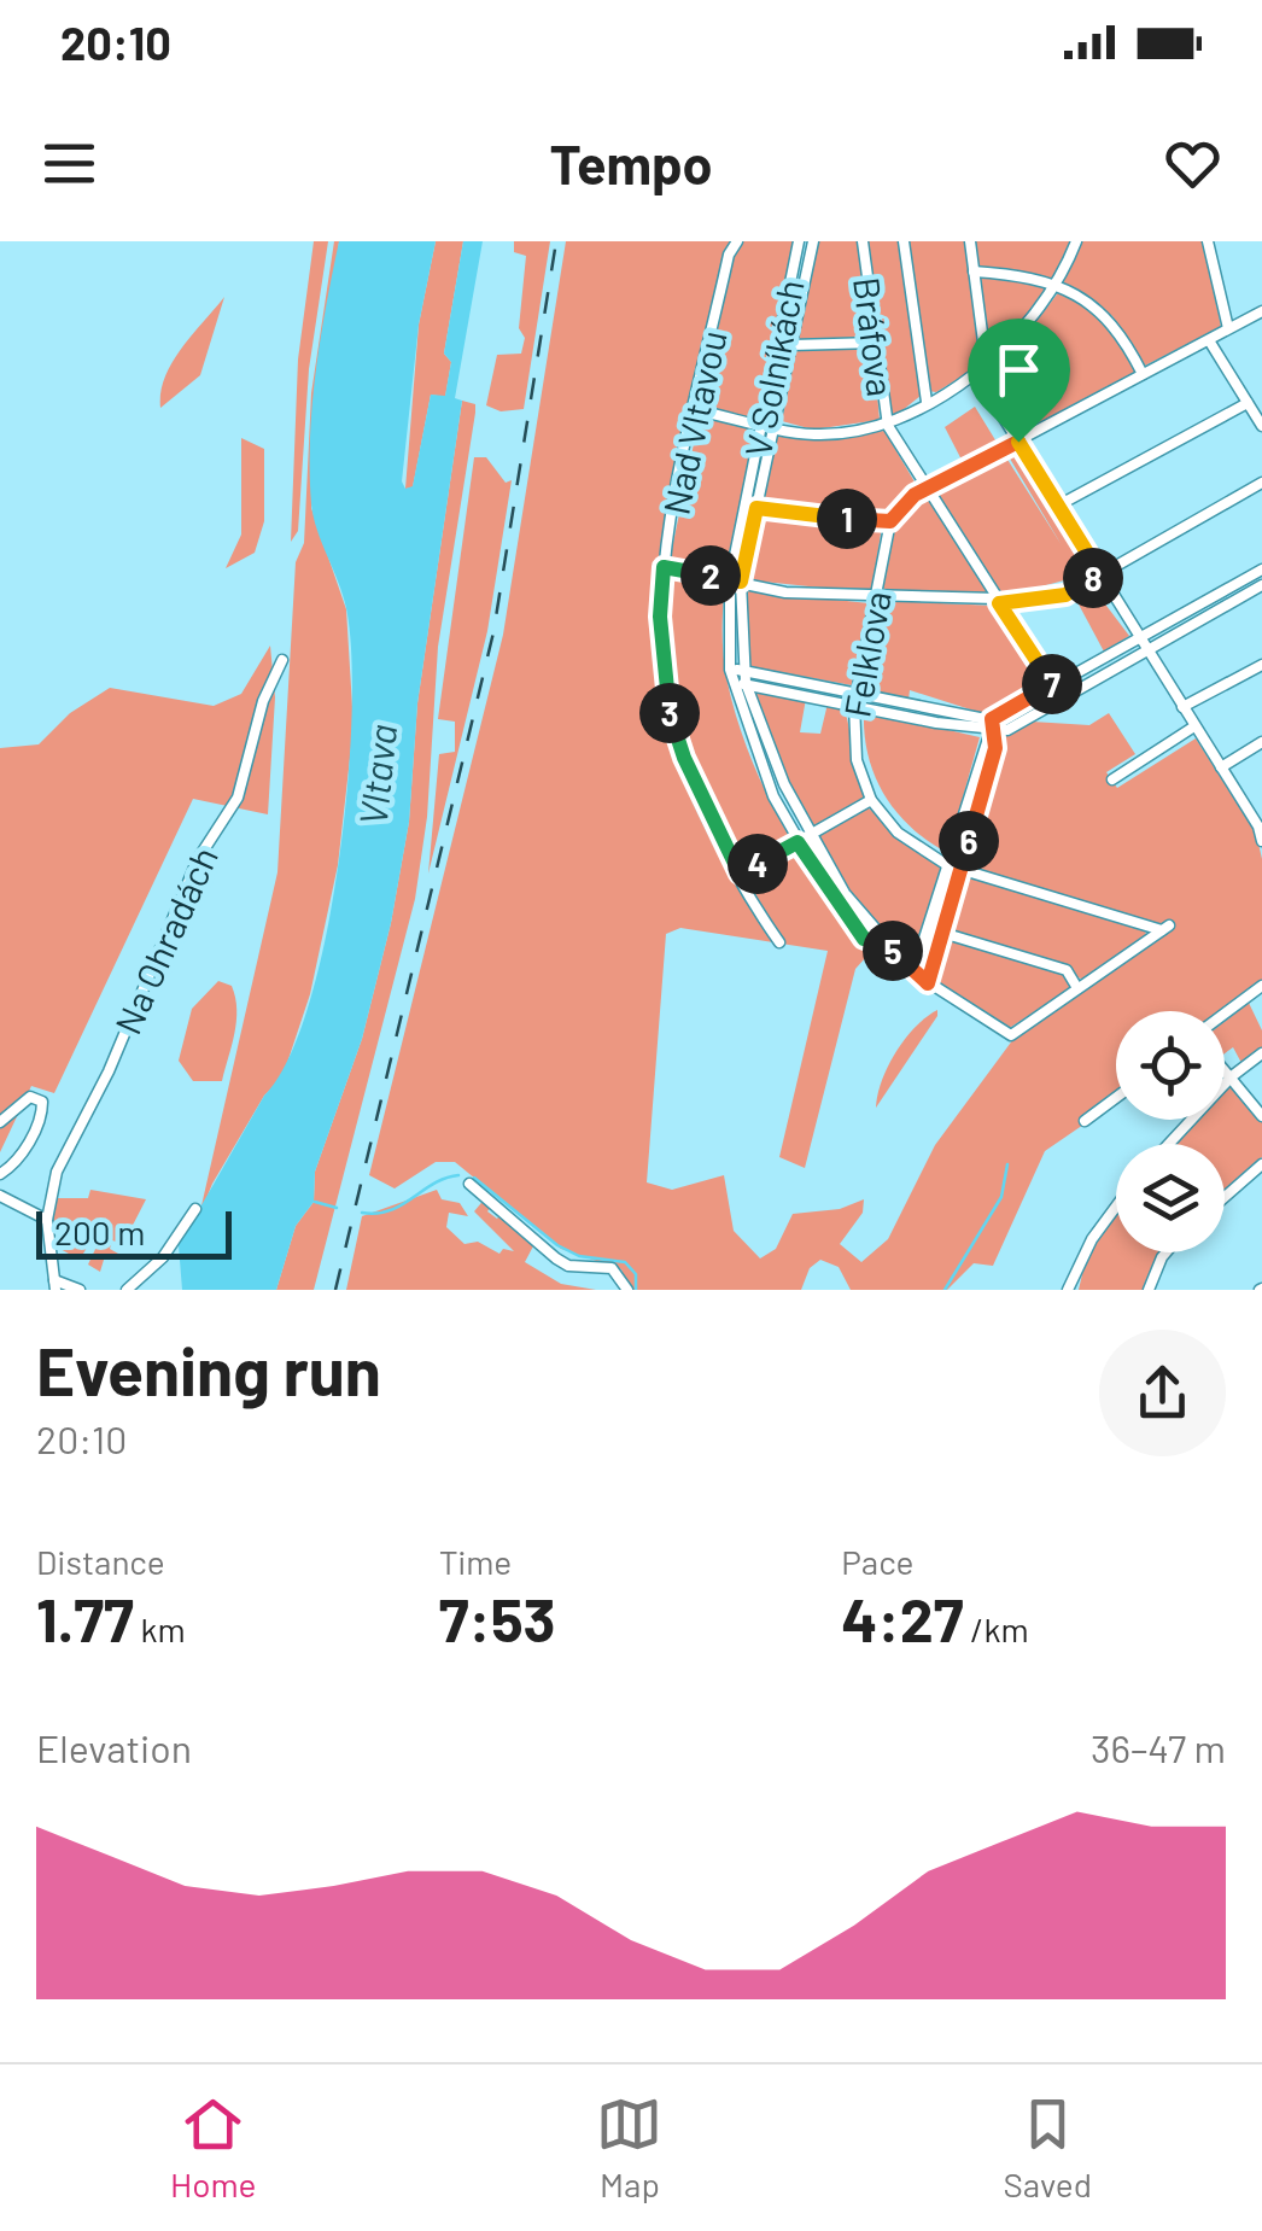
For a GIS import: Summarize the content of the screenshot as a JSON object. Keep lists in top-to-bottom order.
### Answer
{
  "streets": {
    "street": [
      "Bráfova",
      "V Solníkách",
      "Nad Vltavou",
      "Felklova",
      "Na Ohradách"
    ]
  },
  "crossings": [
    ["V Solníkách", "Felklova"]
  ],
  "water": ["Vltava"],
  "scale_bar": "200 m",
  "page": {
    "status": "20:10",
    "header": "Tempo",
    "pins": [
      "1",
      "2",
      "8",
      "7",
      "3",
      "6",
      "4",
      "5"
    ],
    "scale": "200 m",
    "heading": ["Evening run", "20:10"],
    "stats": [
      ["Distance", "1.77 km"],
      ["Time", "7:53"],
      ["Pace", "4:27 /km"]
    ],
    "chart": ["Elevation", "36–47 m"],
    "tabs": ["Home", "Map", "Saved"]
  }
}
